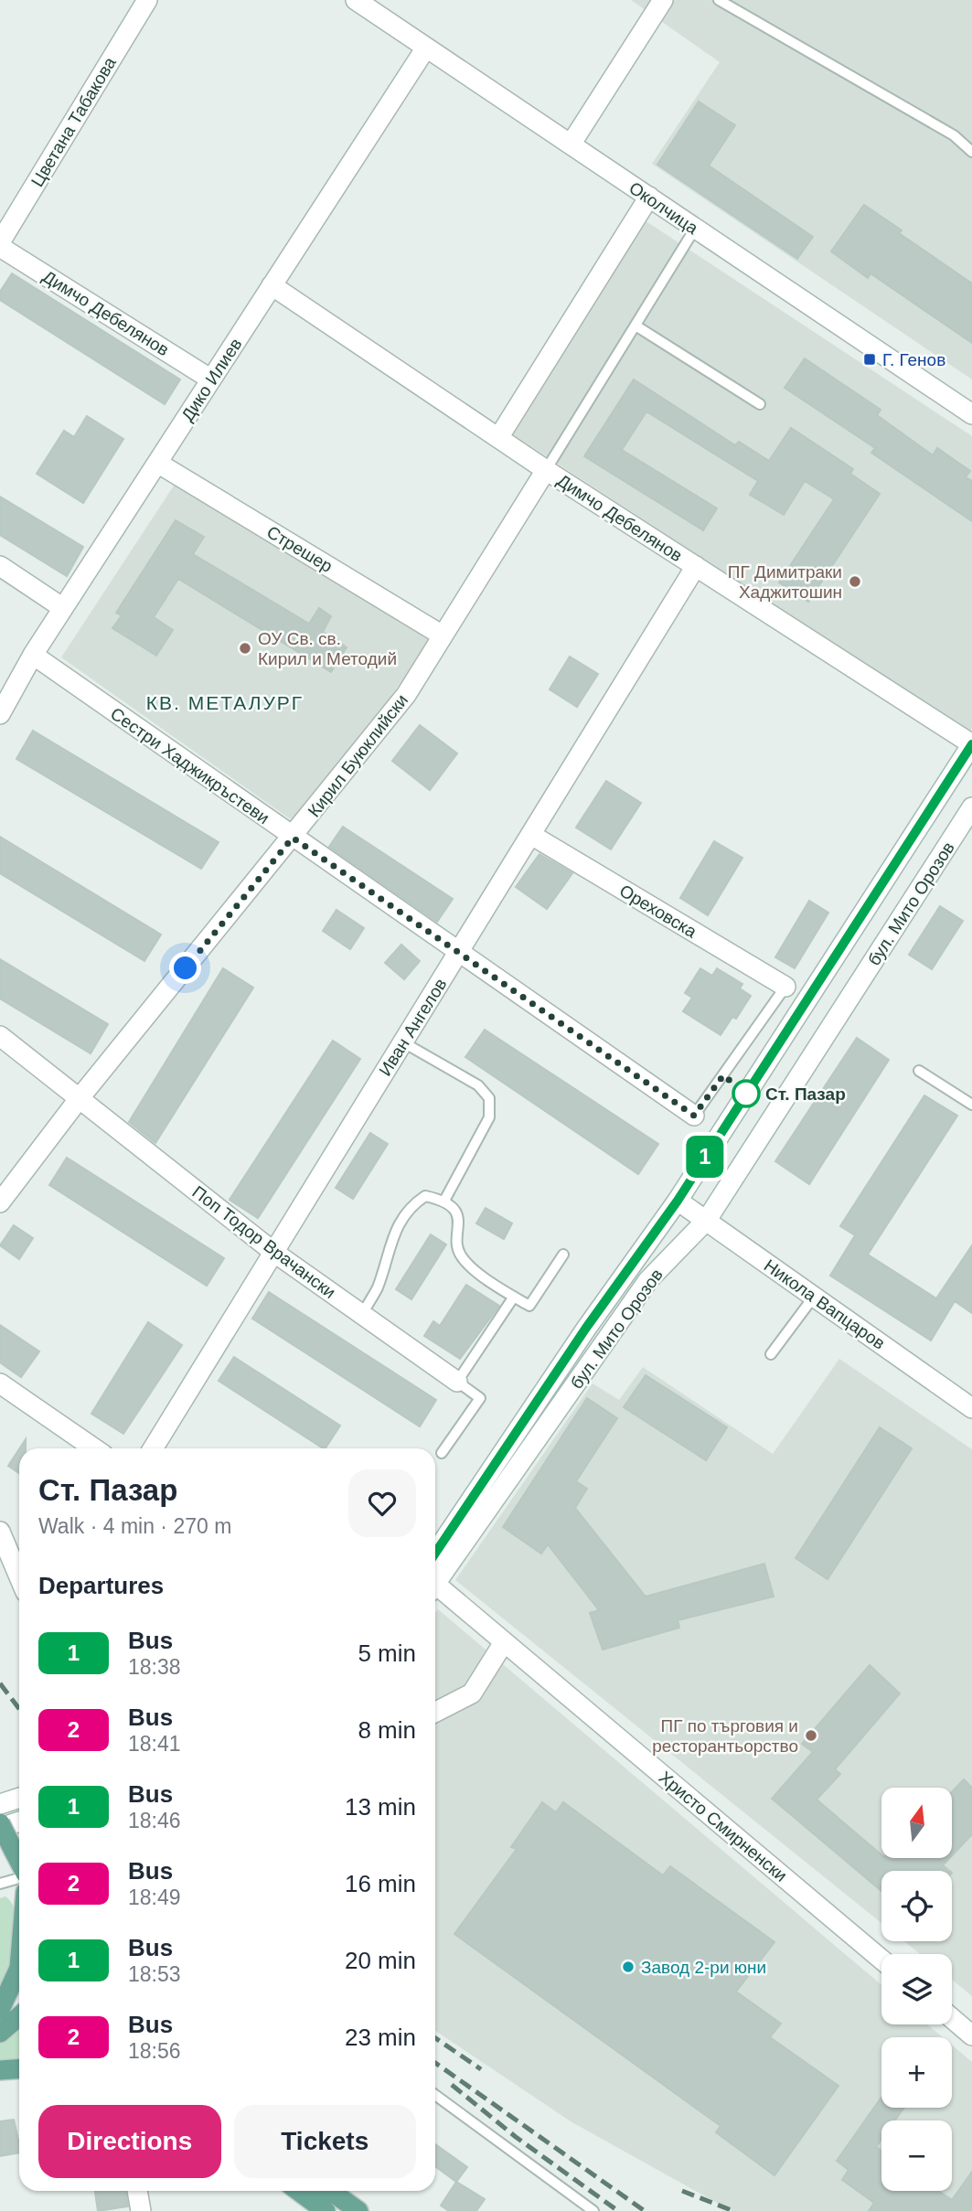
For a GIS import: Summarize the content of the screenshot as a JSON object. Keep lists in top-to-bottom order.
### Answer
{
  "streets": {
    "street": [
      "Цветана Табакова",
      "Околчица",
      "Димчо Дебелянов",
      "Дико Илиев",
      "Стрешер",
      "Кирил Буюклийски",
      "Сестри Хаджикръстеви",
      "бул. Мито Орозов",
      "Ореховска",
      "Иван Ангелов",
      "Поп Тодор Врачански",
      "Никола Вапцаров",
      "Христо Смирненски"
    ]
  },
  "crossings": [
    ["Цветана Табакова", "Димчо Дебелянов"],
    ["Околчица", "Дико Илиев"],
    ["Димчо Дебелянов", "Дико Илиев"],
    ["Димчо Дебелянов", "Кирил Буюклийски"],
    ["Димчо Дебелянов", "бул. Мито Орозов"],
    ["Димчо Дебелянов", "Иван Ангелов"],
    ["Дико Илиев", "Стрешер"],
    ["Дико Илиев", "Сестри Хаджикръстеви"],
    ["Стрешер", "Кирил Буюклийски"],
    ["Кирил Буюклийски", "Сестри Хаджикръстеви"],
    ["Кирил Буюклийски", "Поп Тодор Врачански"],
    ["Сестри Хаджикръстеви", "Иван Ангелов"],
    ["бул. Мито Орозов", "Никола Вапцаров"],
    ["Ореховска", "Иван Ангелов"],
    ["Иван Ангелов", "Поп Тодор Врачански"]
  ],
  "districts": ["КВ. МЕТАЛУРГ"],
  "places": {
    "transit": ["Г. Генов"],
    "other": [
      "ПГ Димитраки Хаджитошин",
      "ОУ Св. св. Кирил и Методий",
      "Ст. Пазар",
      "ПГ по търговия и ресторантьорство",
      "Завод 2-ри юни"
    ]
  },
  "lines": ["bus line 1"],
  "north": "top",
  "page": {
    "on_map": "1",
    "heading": [
      ["Ст. Пазар", "Walk · 4 min · 270 m"],
      "Departures"
    ],
    "list": [
      {
        "mark": "1",
        "name": "Bus",
        "note": "18:38",
        "value": "5 min"
      },
      {
        "mark": "2",
        "name": "Bus",
        "note": "18:41",
        "value": "8 min"
      },
      {
        "mark": "1",
        "name": "Bus",
        "note": "18:46",
        "value": "13 min"
      },
      {
        "mark": "2",
        "name": "Bus",
        "note": "18:49",
        "value": "16 min"
      },
      {
        "mark": "1",
        "name": "Bus",
        "note": "18:53",
        "value": "20 min"
      },
      {
        "mark": "2",
        "name": "Bus",
        "note": "18:56",
        "value": "23 min"
      }
    ],
    "map_buttons": ["+", "−"],
    "buttons": ["Directions", "Tickets"]
  }
}
